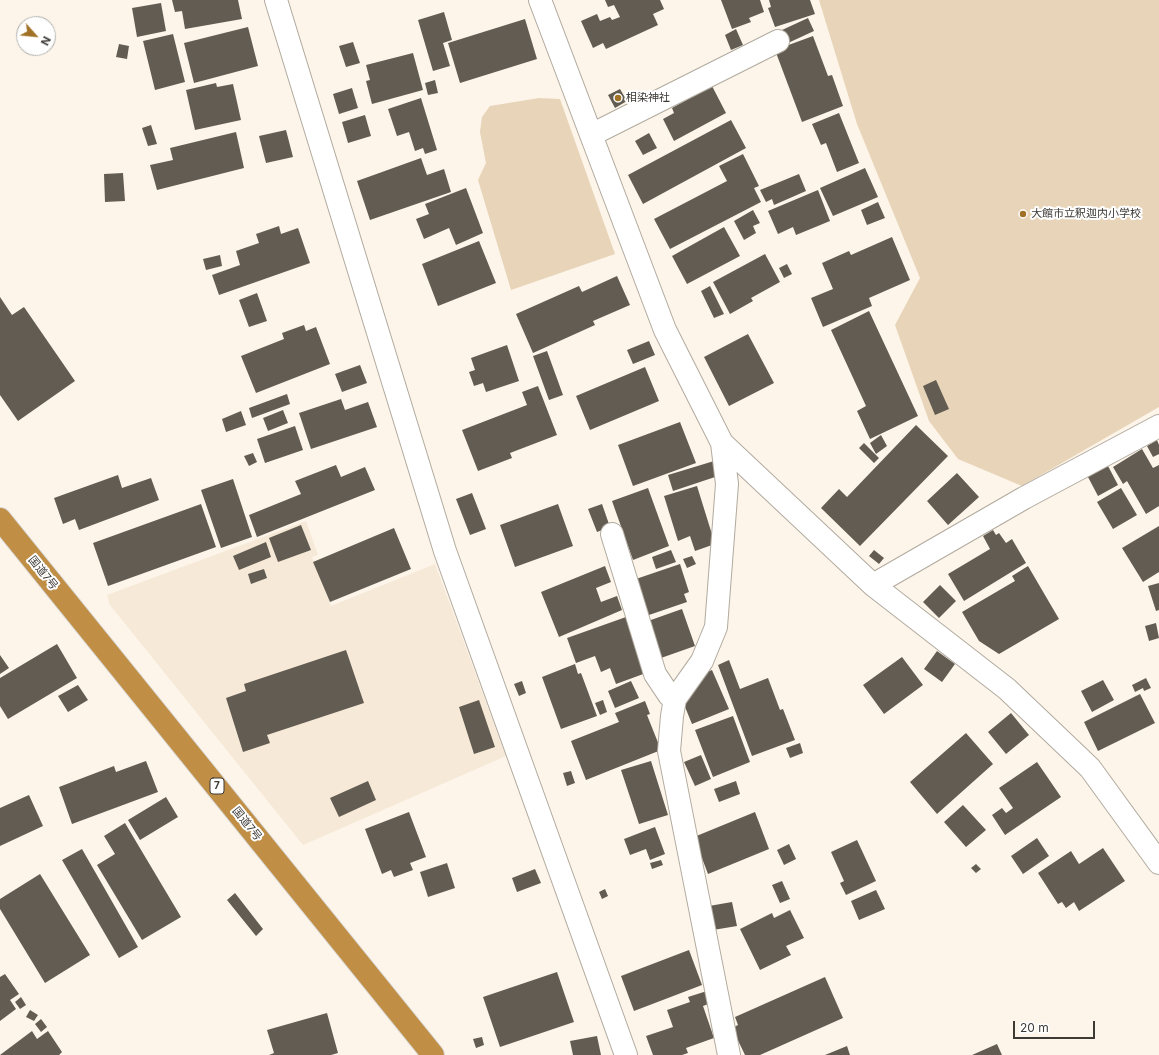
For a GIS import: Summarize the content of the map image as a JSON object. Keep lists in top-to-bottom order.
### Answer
{
  "streets": {
    "highway": ["国道7号", "7"]
  },
  "places": ["相染神社", "大館市立釈迦内小学校"],
  "scale_bar": "20 m",
  "north": "bottom right"
}
